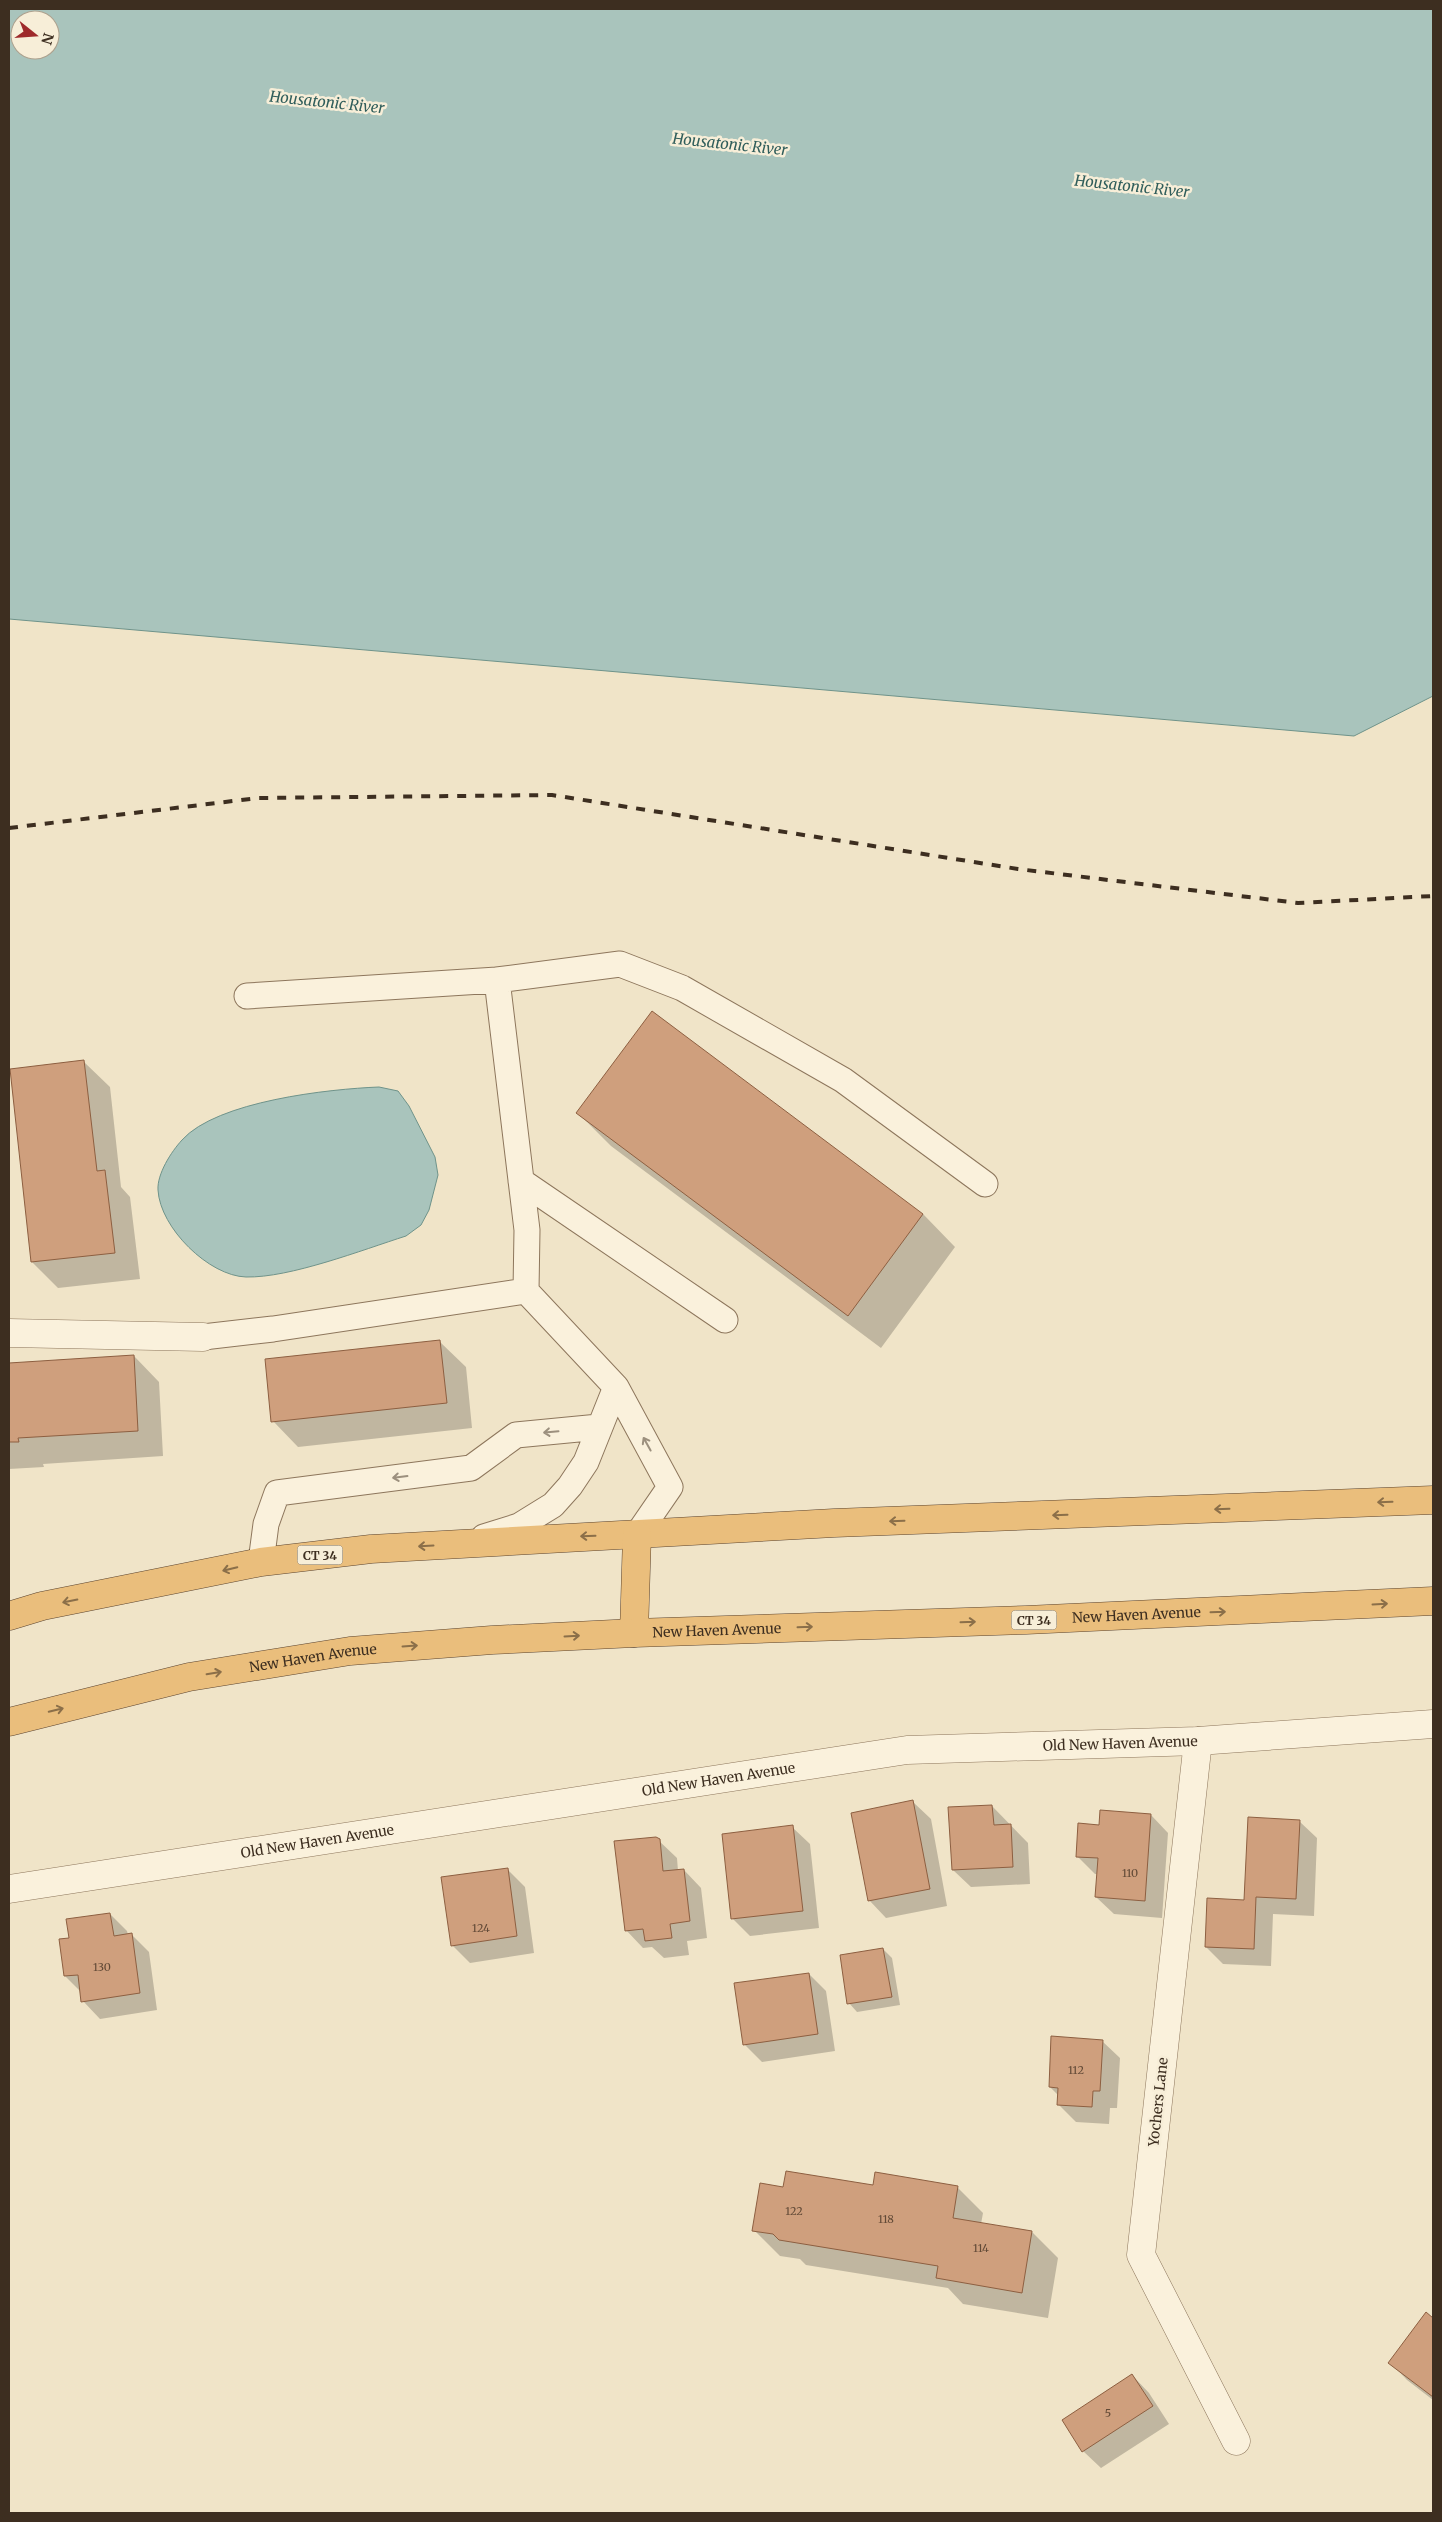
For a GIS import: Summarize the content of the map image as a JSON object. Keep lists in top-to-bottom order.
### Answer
{
  "streets": {
    "highway": ["CT 34", "New Haven Avenue"],
    "street": ["Old New Haven Avenue", "Yochers Lane"]
  },
  "crossings": [
    ["Old New Haven Avenue", "Yochers Lane"]
  ],
  "water": ["Housatonic River"],
  "house_numbers": [
    "110",
    "124",
    "130",
    "112",
    "122",
    "118",
    "114",
    "5"
  ],
  "north": "right"
}
